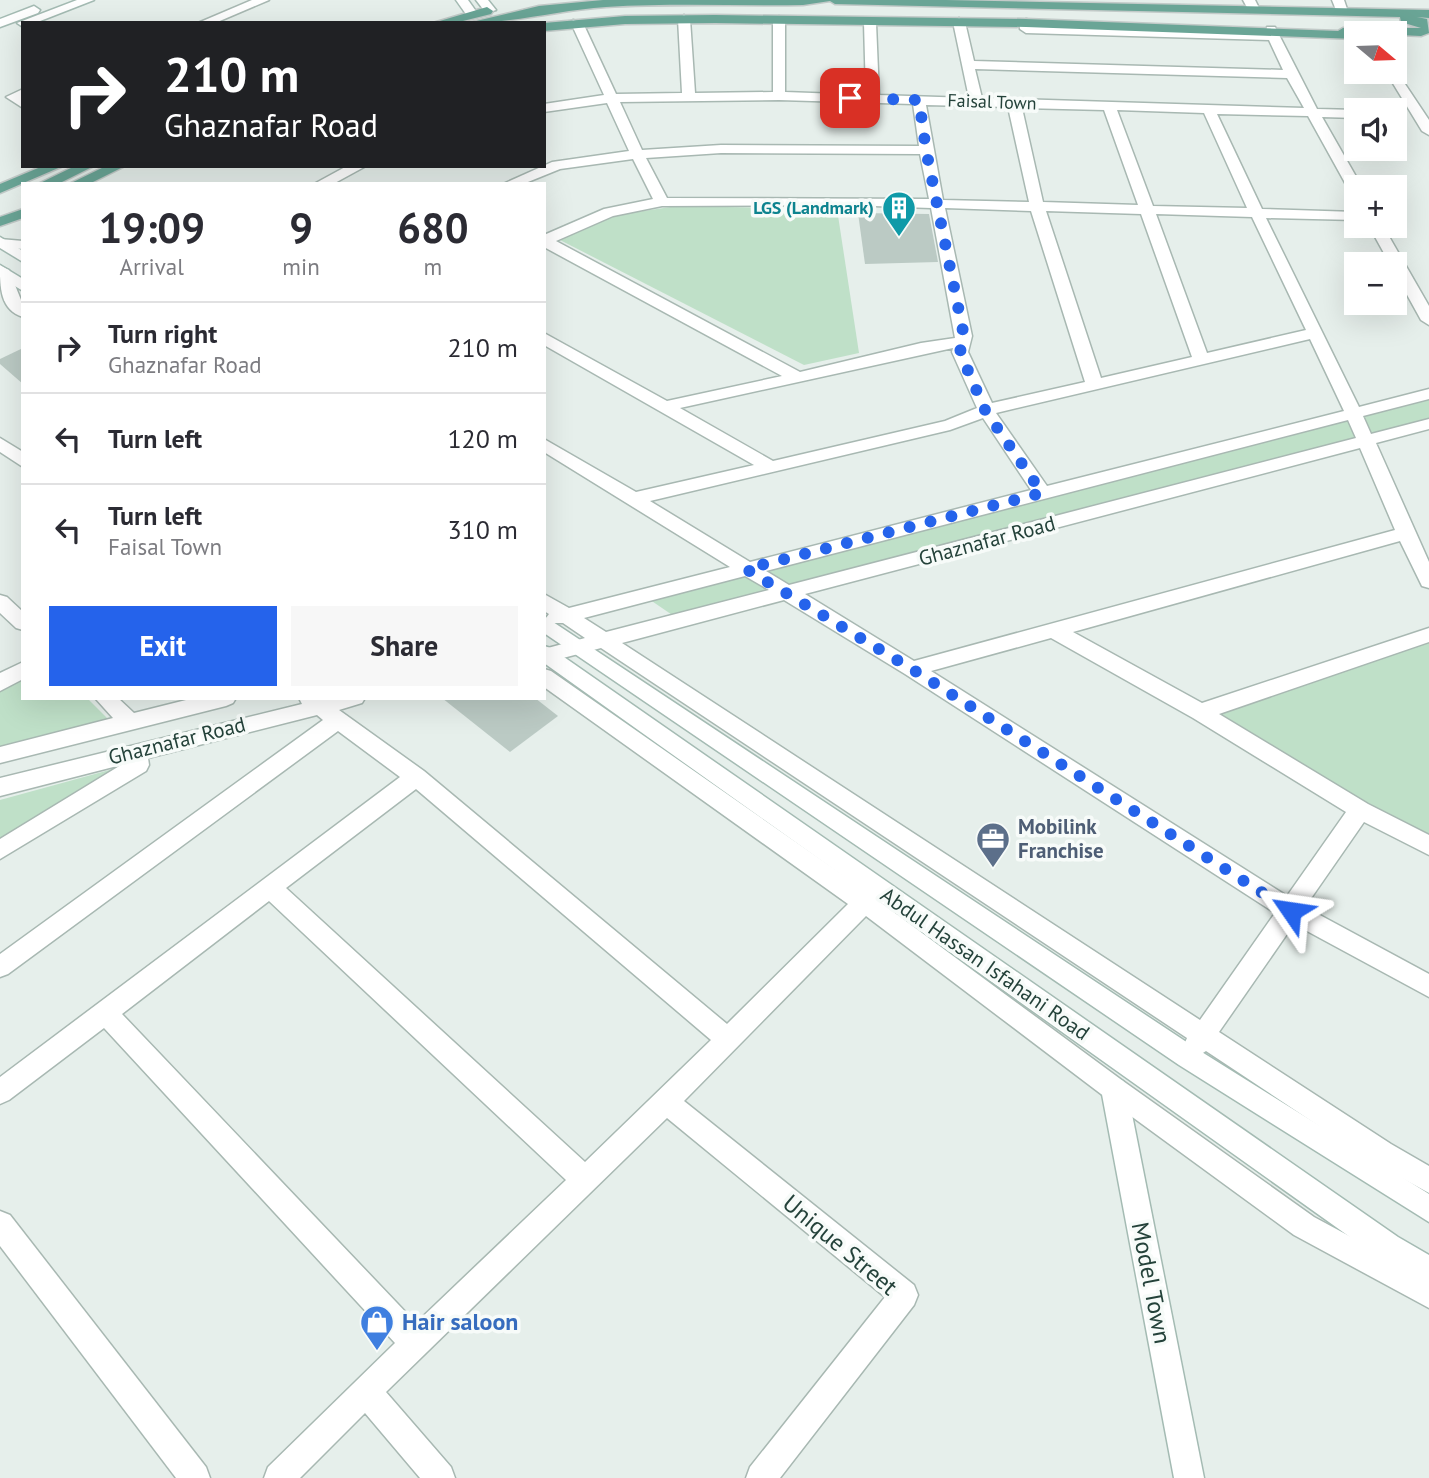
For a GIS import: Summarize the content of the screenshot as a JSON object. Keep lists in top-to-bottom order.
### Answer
{
  "streets": {
    "street": [
      "Faisal Town",
      "Ghaznafar Road",
      "Abdul Hassan Isfahani Road",
      "Unique Street",
      "Model Town"
    ]
  },
  "crossings": [
    ["Ghaznafar Road", "Abdul Hassan Isfahani Road"]
  ],
  "places": {
    "building": ["LGS (Landmark)"],
    "office": ["Mobilink Franchise"],
    "shop": ["Hair saloon"]
  },
  "north": "right",
  "page": {
    "map_buttons": ["+", "−"],
    "turn": ["210 m", "Ghaznafar Road"],
    "eta": [
      "19:09",
      "Arrival",
      "9",
      "min",
      "680",
      "m"
    ],
    "list": [
      {
        "name": "Turn right",
        "note": "Ghaznafar Road",
        "value": "210 m"
      },
      {
        "name": "Turn left",
        "value": "120 m"
      },
      {
        "name": "Turn left",
        "note": "Faisal Town",
        "value": "310 m"
      }
    ],
    "buttons": ["Exit", "Share"]
  }
}
